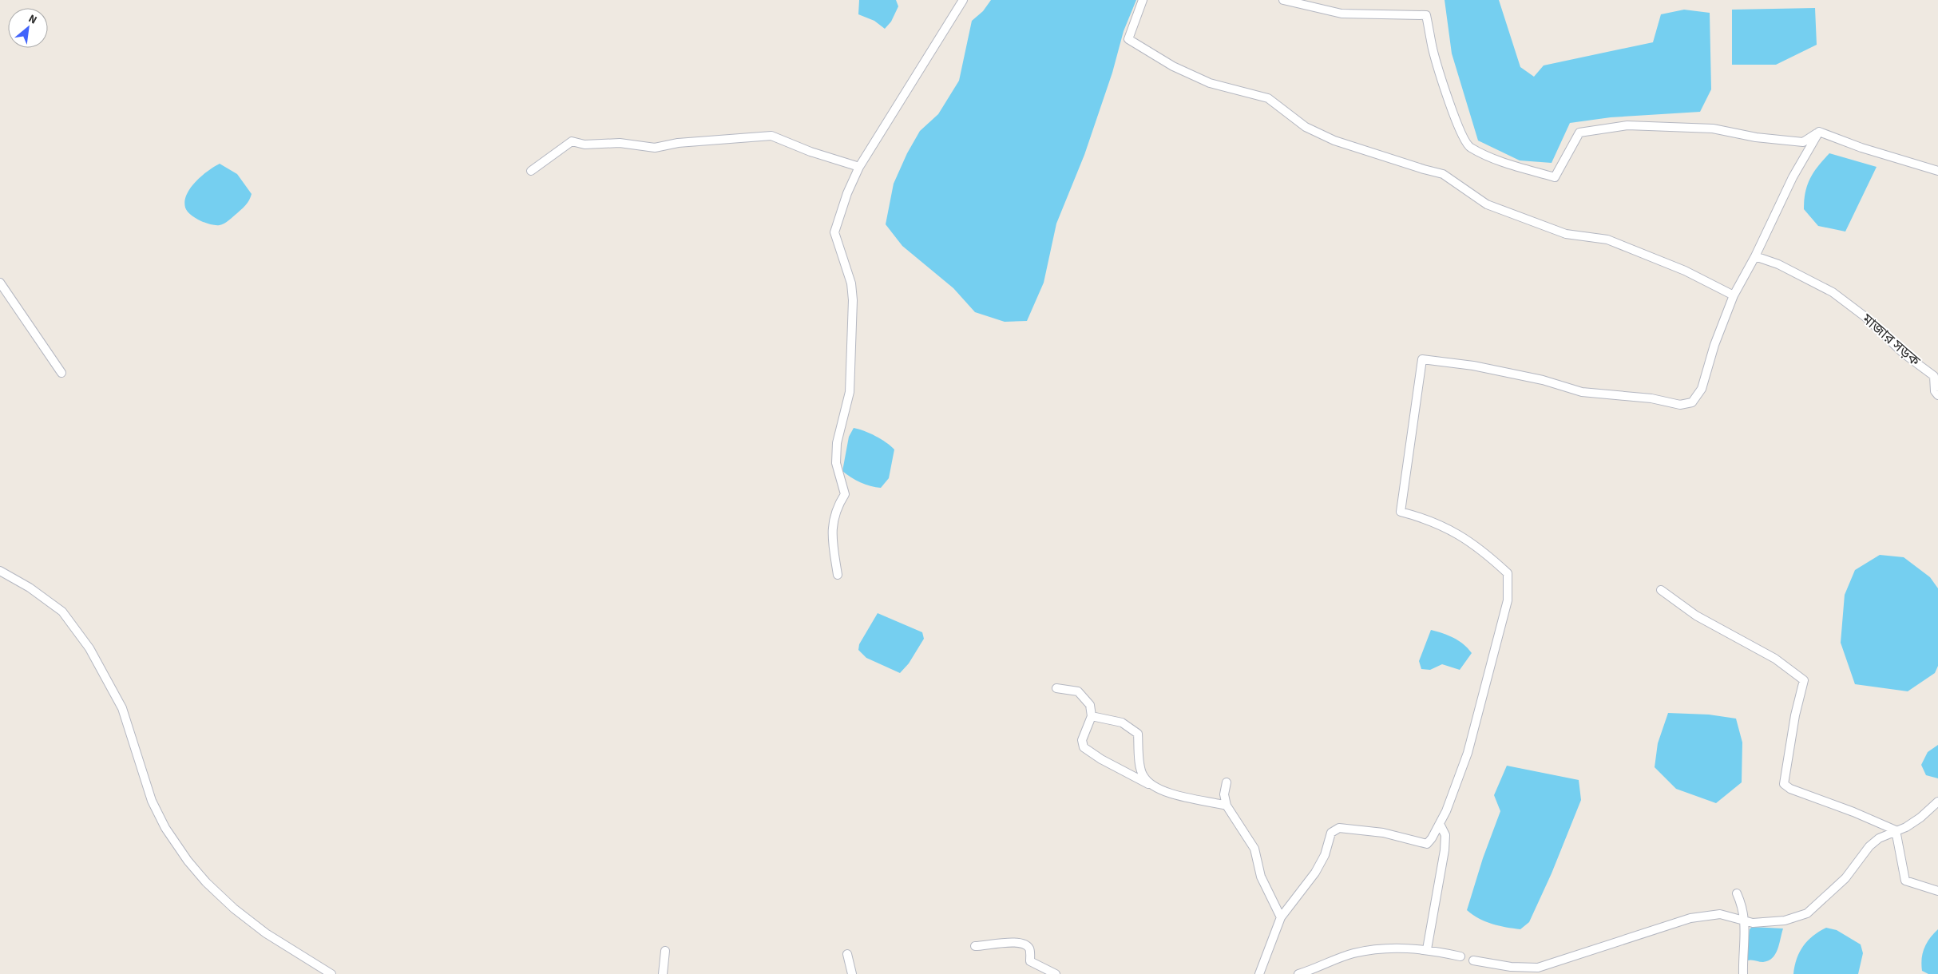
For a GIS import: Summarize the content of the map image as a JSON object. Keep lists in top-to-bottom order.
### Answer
{
  "streets": {
    "street": ["মাজার সড়ক"]
  },
  "north": "top right"
}
